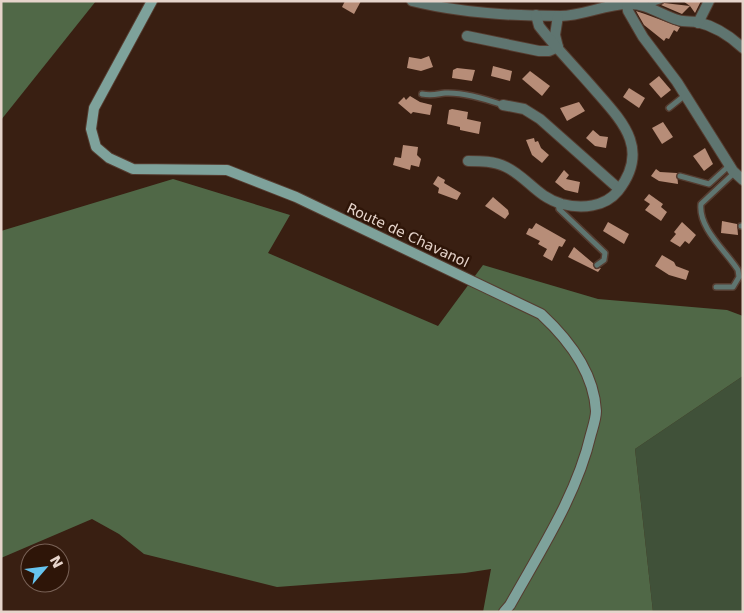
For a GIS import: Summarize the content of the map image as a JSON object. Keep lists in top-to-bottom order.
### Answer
{
  "streets": {
    "street": ["Route de Chavanol"]
  },
  "north": "top right"
}
